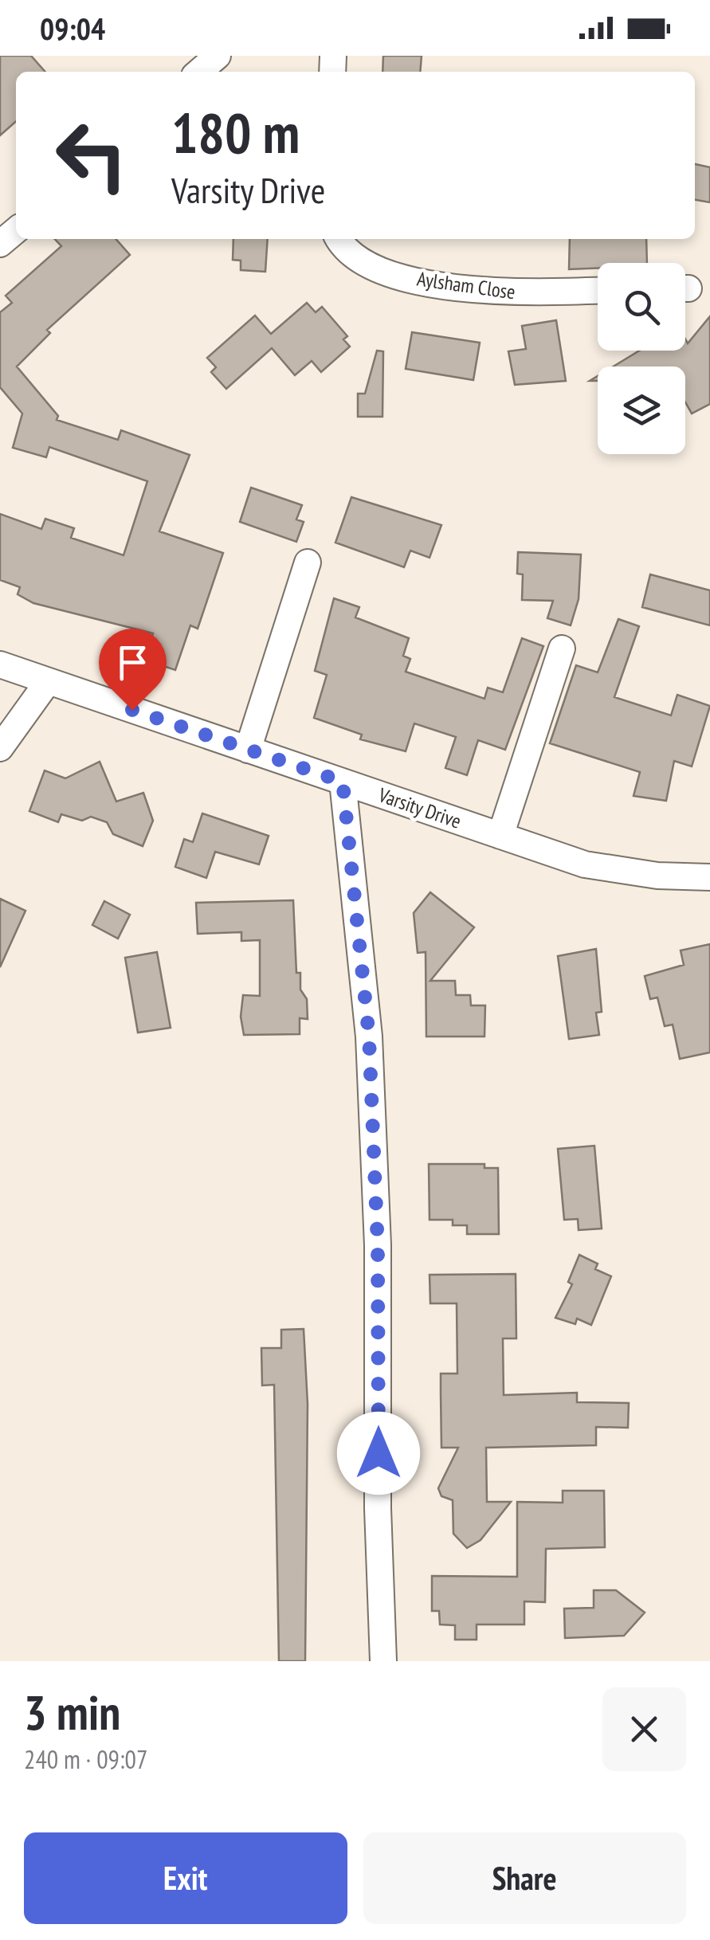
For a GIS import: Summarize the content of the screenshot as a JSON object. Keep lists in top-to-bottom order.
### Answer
{
  "streets": {
    "street": ["Aylsham Close", "Varsity Drive"]
  },
  "page": {
    "status": "09:04",
    "turn": ["180 m", "Varsity Drive"],
    "heading": ["3 min", "240 m · 09:07"],
    "buttons": ["Exit", "Share"]
  }
}
